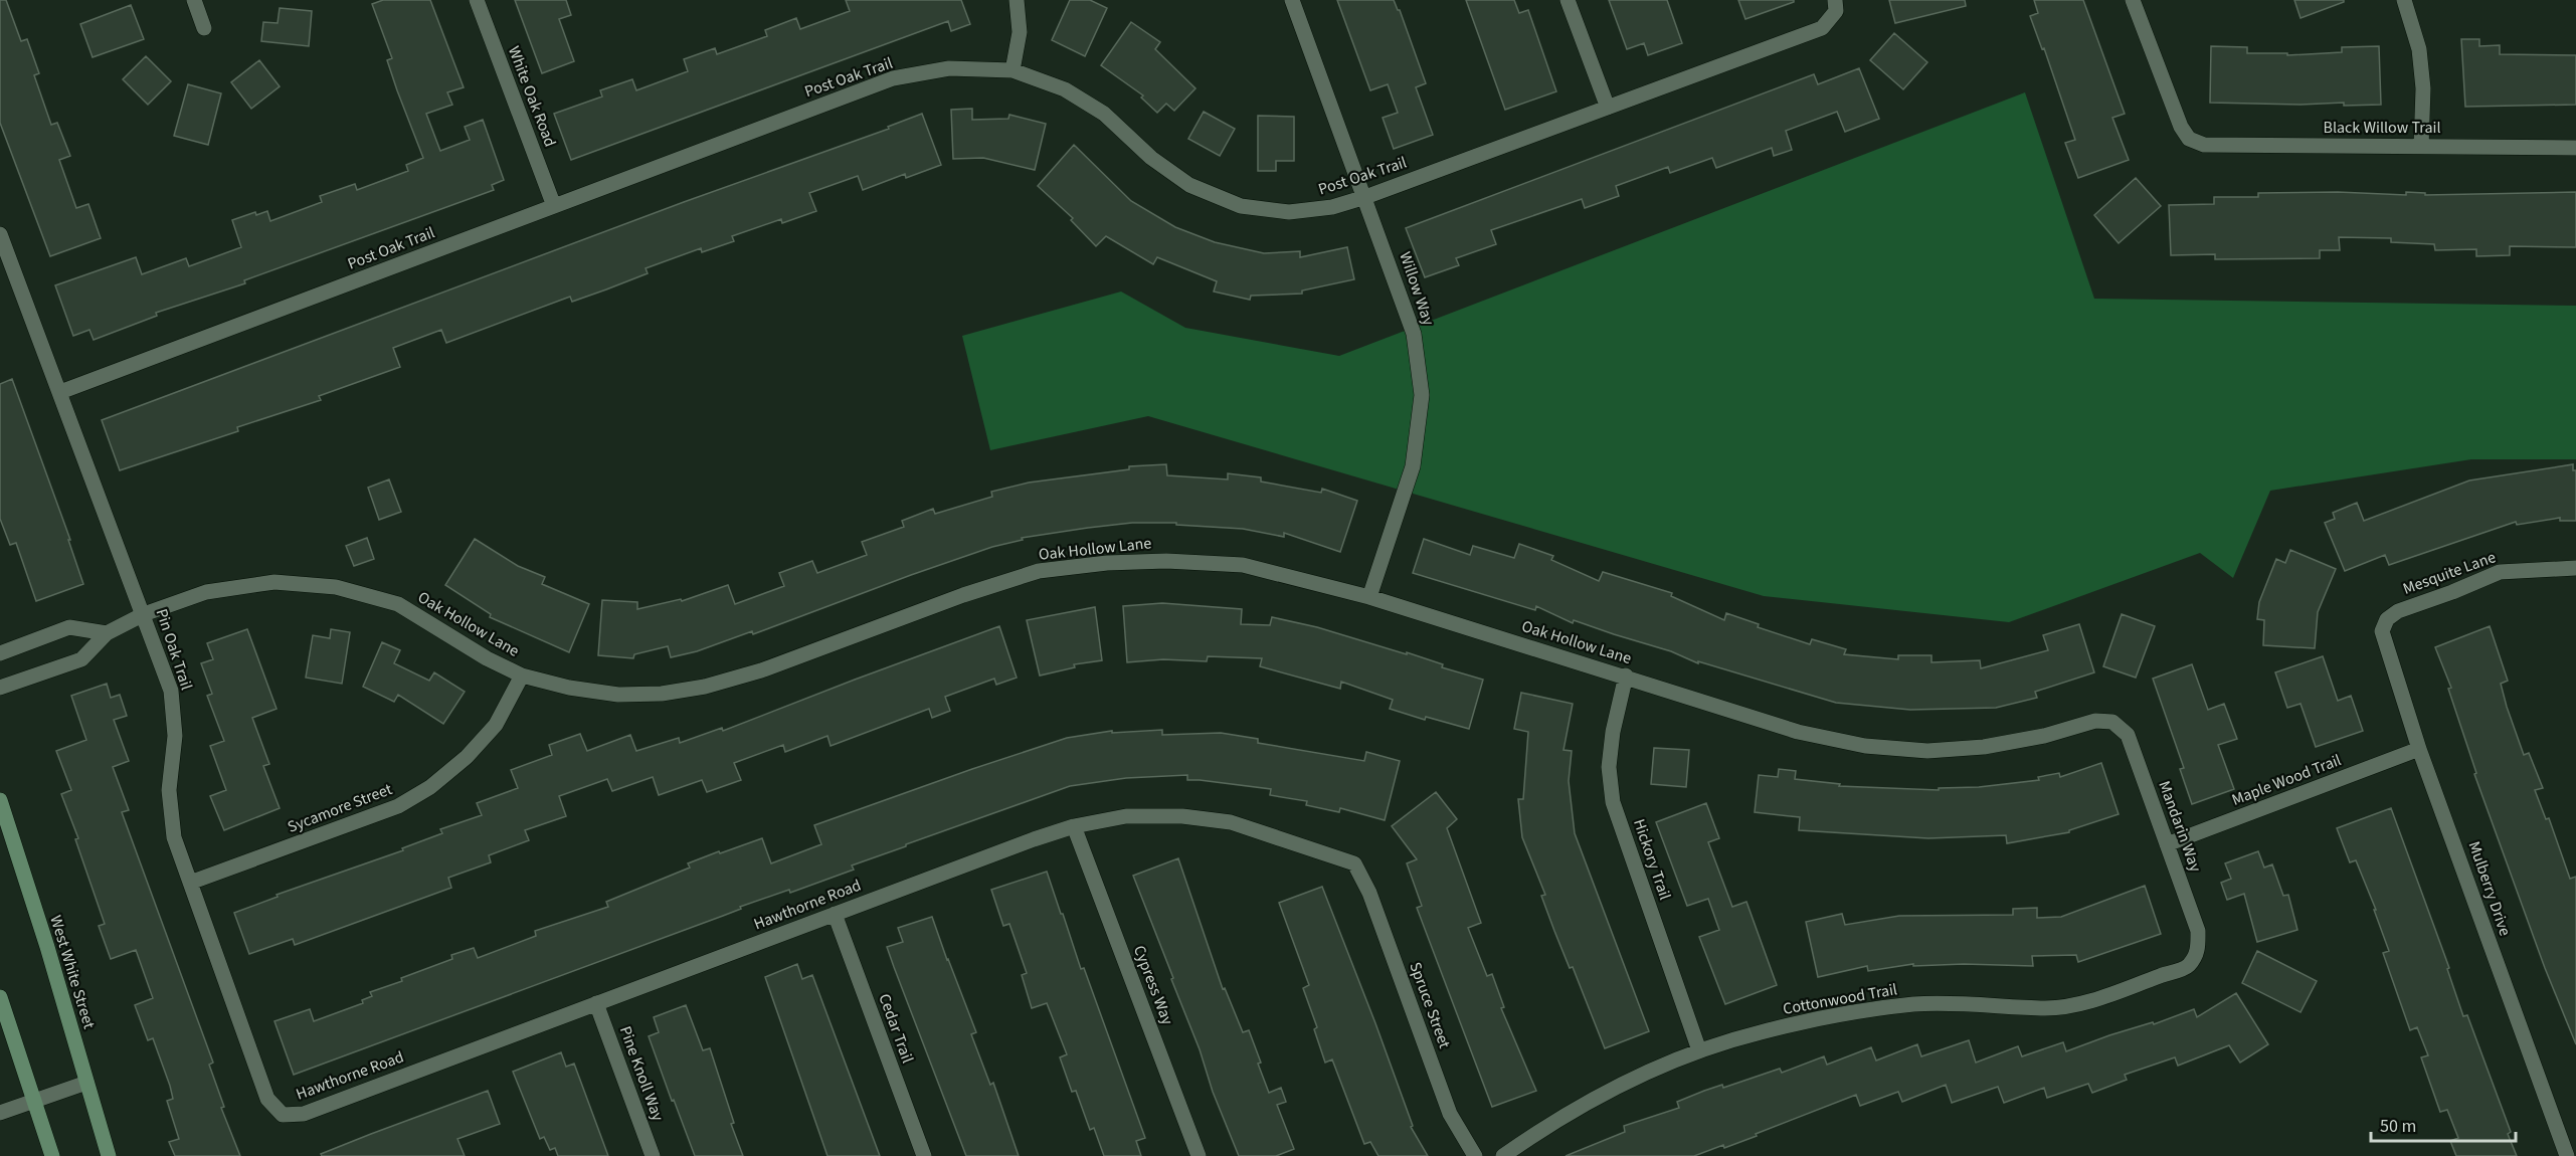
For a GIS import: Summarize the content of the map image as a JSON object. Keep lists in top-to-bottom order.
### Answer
{
  "streets": {
    "main road": ["West White Street"],
    "street": [
      "Post Oak Trail",
      "White Oak Road",
      "Black Willow Trail",
      "Willow Way",
      "Oak Hollow Lane",
      "Mesquite Lane",
      "Pin Oak Trail",
      "Maple Wood Trail",
      "Sycamore Street",
      "Mandarin Way",
      "Hickory Trail",
      "Mulberry Drive",
      "Hawthorne Road",
      "Cypress Way",
      "Cottonwood Trail",
      "Spruce Street",
      "Cedar Trail",
      "Pine Knoll Way"
    ]
  },
  "crossings": [
    ["Post Oak Trail", "White Oak Road"],
    ["Post Oak Trail", "Willow Way"],
    ["Post Oak Trail", "Pin Oak Trail"],
    ["Willow Way", "Oak Hollow Lane"],
    ["Oak Hollow Lane", "Pin Oak Trail"],
    ["Oak Hollow Lane", "Sycamore Street"],
    ["Oak Hollow Lane", "Mandarin Way"],
    ["Oak Hollow Lane", "Hickory Trail"],
    ["Mesquite Lane", "Mulberry Drive"],
    ["Pin Oak Trail", "Sycamore Street"],
    ["Pin Oak Trail", "Hawthorne Road"],
    ["Maple Wood Trail", "Mandarin Way"],
    ["Maple Wood Trail", "Mulberry Drive"],
    ["Mandarin Way", "Cottonwood Trail"],
    ["Hickory Trail", "Cottonwood Trail"],
    ["Hawthorne Road", "Cypress Way"],
    ["Hawthorne Road", "Spruce Street"],
    ["Hawthorne Road", "Cedar Trail"],
    ["Hawthorne Road", "Pine Knoll Way"]
  ],
  "scale_bar": "50 m"
}
